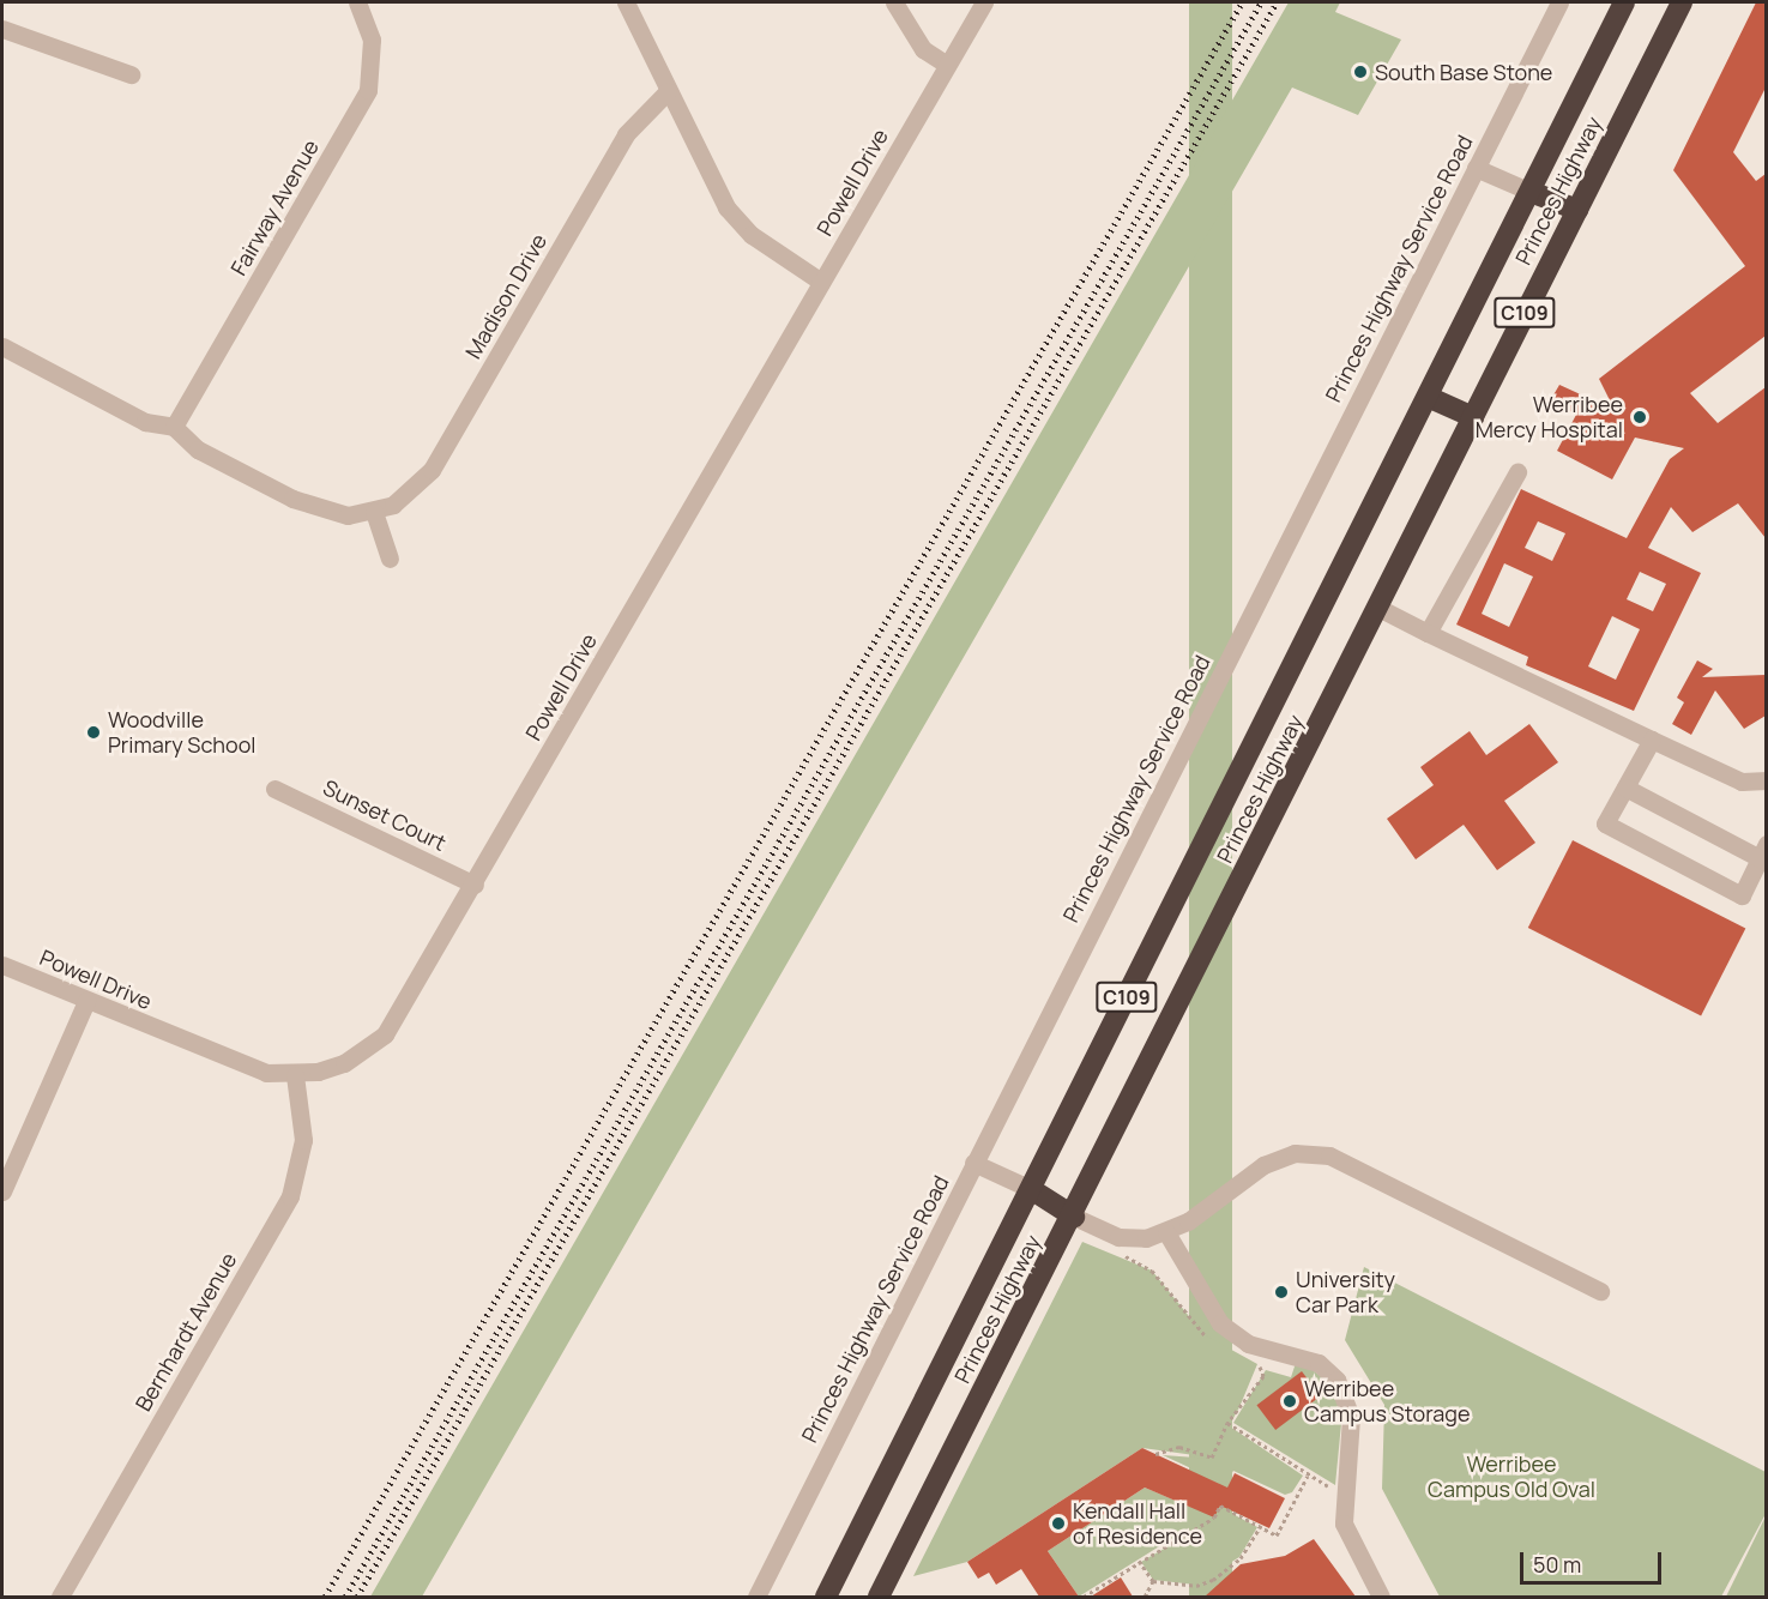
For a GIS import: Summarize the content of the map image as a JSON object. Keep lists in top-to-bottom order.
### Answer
{
  "streets": {
    "highway": ["Princes Highway", "C109"],
    "street": [
      "Powell Drive",
      "Fairway Avenue",
      "Princes Highway Service Road",
      "Madison Drive",
      "Sunset Court",
      "Bernhardt Avenue"
    ]
  },
  "crossings": [
    ["Powell Drive", "Sunset Court"],
    ["Powell Drive", "Bernhardt Avenue"],
    ["Princes Highway", "Princes Highway Service Road"],
    ["Fairway Avenue", "Madison Drive"]
  ],
  "parks": ["Werribee Campus Old Oval"],
  "places": [
    "South Base Stone",
    "Werribee Mercy Hospital",
    "Woodville Primary School",
    "University Car Park",
    "Werribee Campus Storage",
    "Kendall Hall of Residence"
  ],
  "scale_bar": "50 m"
}
